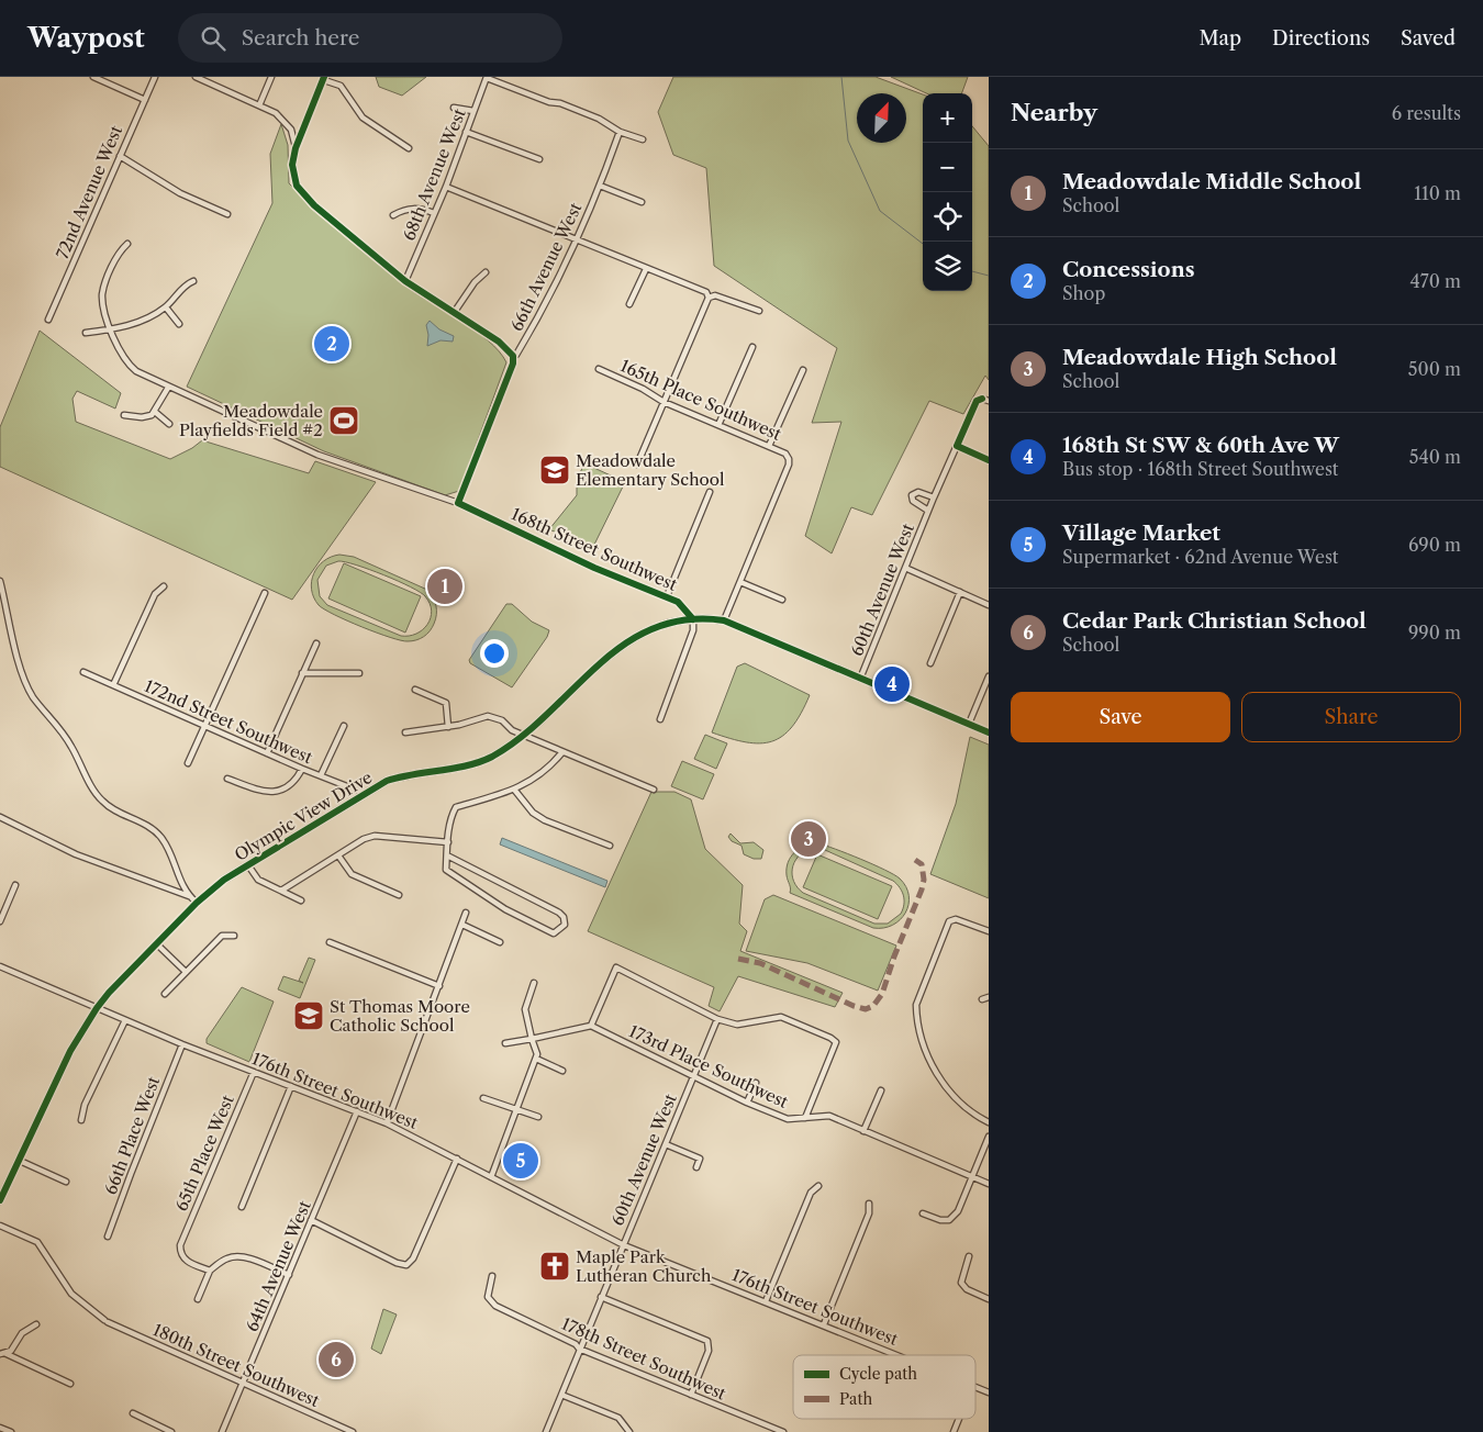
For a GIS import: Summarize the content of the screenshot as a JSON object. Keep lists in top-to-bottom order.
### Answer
{
  "streets": {
    "main road": ["Olympic View Drive"],
    "street": [
      "68th Avenue West",
      "72nd Avenue West",
      "66th Avenue West",
      "165th Place Southwest",
      "168th Street Southwest",
      "60th Avenue West",
      "172nd Street Southwest",
      "173rd Place Southwest",
      "176th Street Southwest",
      "66th Place West",
      "65th Place West",
      "64th Avenue West",
      "178th Street Southwest",
      "180th Street Southwest"
    ]
  },
  "crossings": [
    ["66th Avenue West", "168th Street Southwest"],
    ["168th Street Southwest", "Olympic View Drive"],
    ["60th Avenue West", "173rd Place Southwest"],
    ["60th Avenue West", "176th Street Southwest"],
    ["60th Avenue West", "178th Street Southwest"],
    ["172nd Street Southwest", "Olympic View Drive"],
    ["Olympic View Drive", "176th Street Southwest"],
    ["176th Street Southwest", "66th Place West"],
    ["176th Street Southwest", "65th Place West"],
    ["176th Street Southwest", "64th Avenue West"],
    ["64th Avenue West", "180th Street Southwest"]
  ],
  "places": {
    "sports": ["Meadowdale Playfields Field #2"],
    "school or university": ["Meadowdale Elementary School", "St Thomas Moore Catholic School"],
    "church": ["Maple Park Lutheran Church"]
  },
  "legend": ["Cycle path", "Path"],
  "north": "top right",
  "page": {
    "header": "Waypost",
    "search": "Search here",
    "nav": ["Map", "Directions", "Saved"],
    "heading": ["Nearby", "6 results"],
    "map_buttons": ["+", "−"],
    "list": [
      {
        "mark": "1",
        "name": "Meadowdale Middle School",
        "note": "School",
        "value": "110 m"
      },
      {
        "mark": "2",
        "name": "Concessions",
        "note": "Shop",
        "value": "470 m"
      },
      {
        "mark": "3",
        "name": "Meadowdale High School",
        "note": "School",
        "value": "500 m"
      },
      {
        "mark": "4",
        "name": "168th St SW & 60th Ave W",
        "note": "Bus stop · 168th Street Southwest",
        "value": "540 m"
      },
      {
        "mark": "5",
        "name": "Village Market",
        "note": "Supermarket · 62nd Avenue West",
        "value": "690 m"
      },
      {
        "mark": "6",
        "name": "Cedar Park Christian School",
        "note": "School",
        "value": "990 m"
      }
    ],
    "pins": [
      "2",
      "1",
      "4",
      "3",
      "5",
      "6"
    ],
    "buttons": ["Save", "Share"]
  }
}
